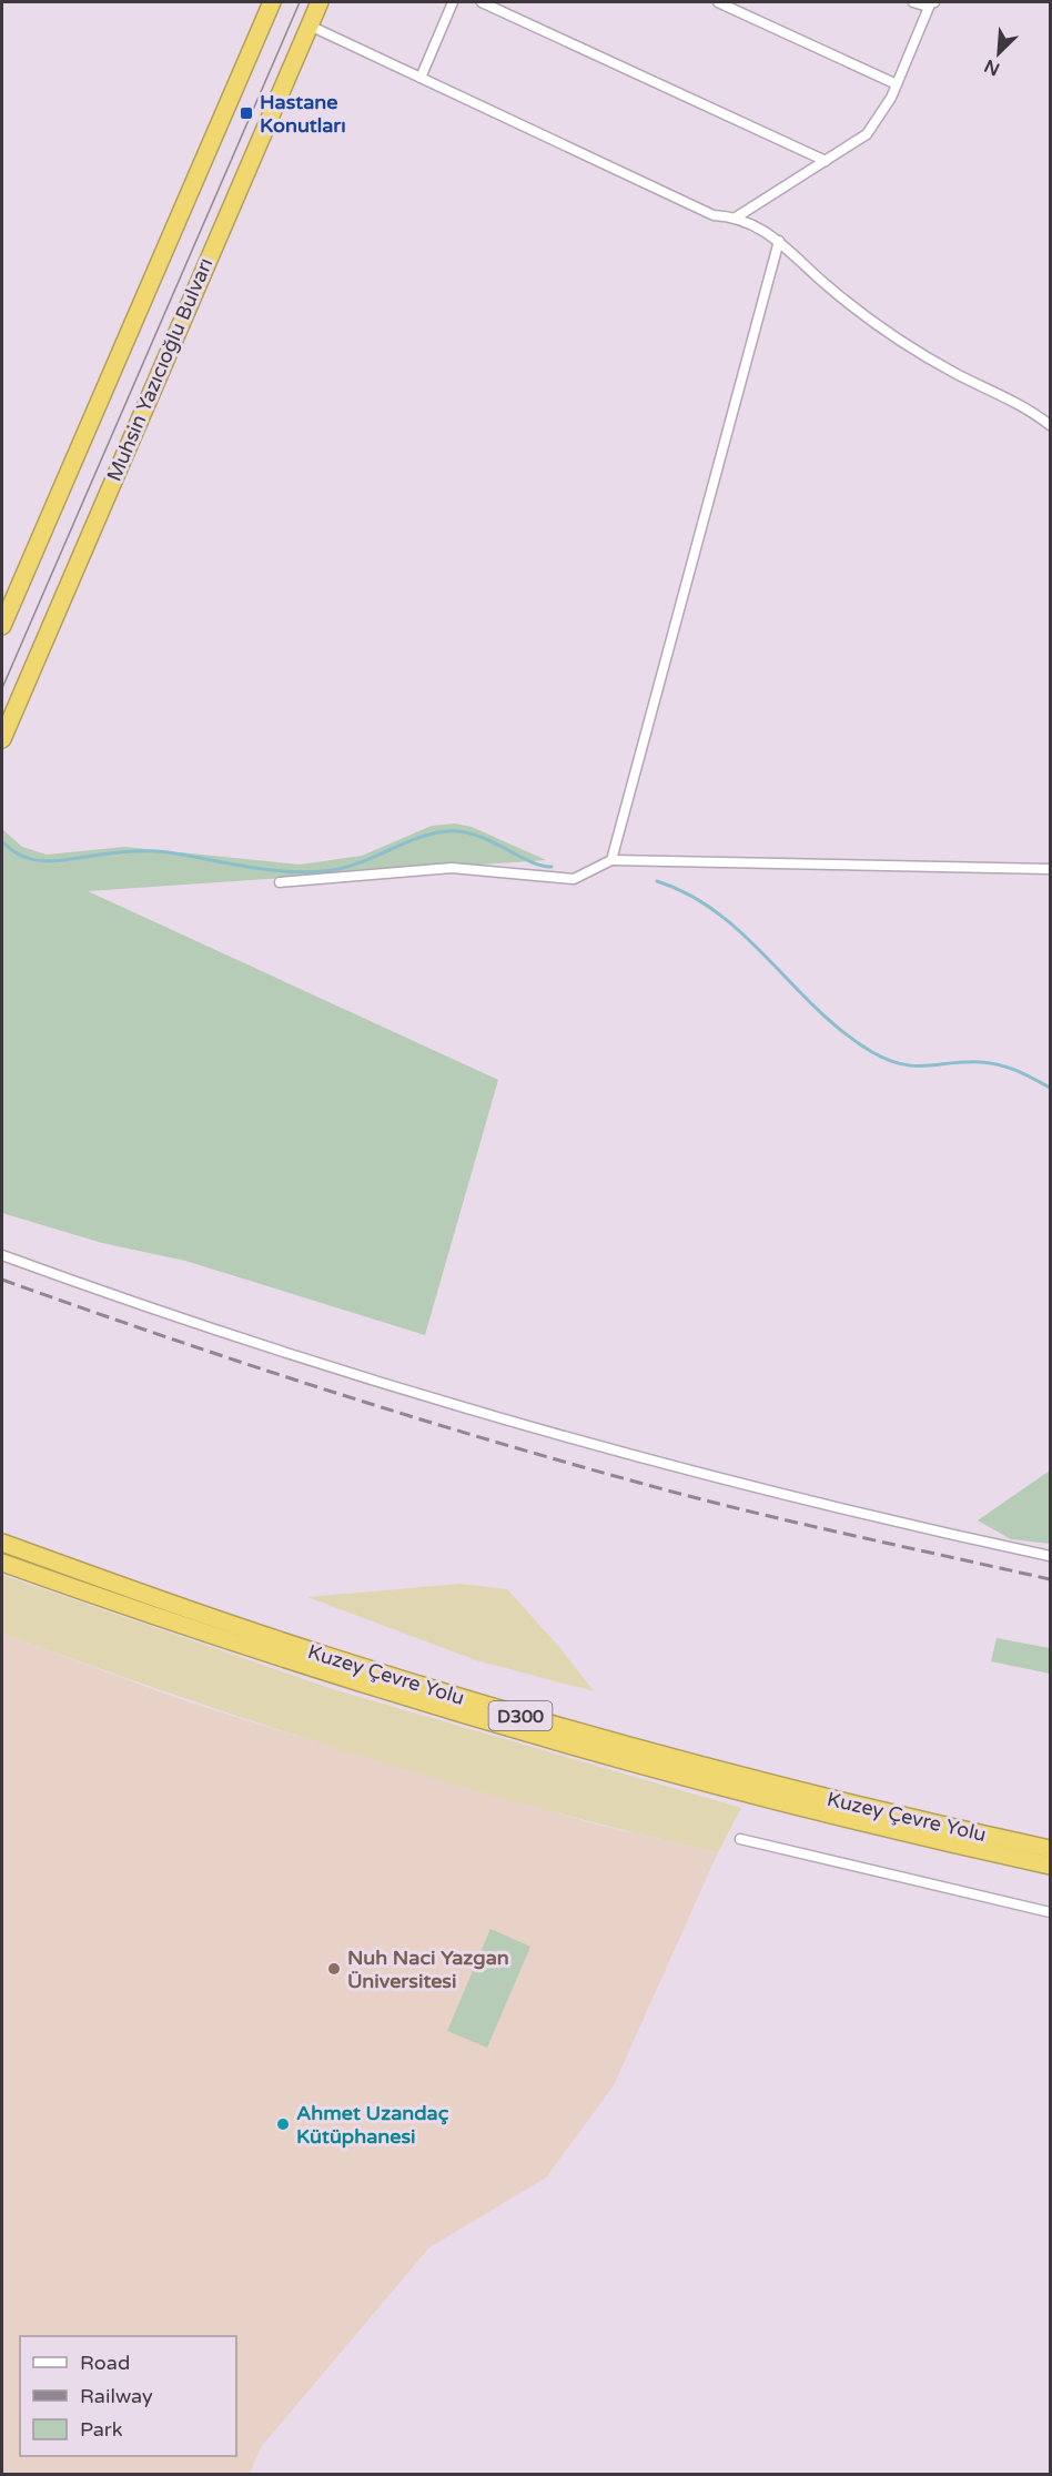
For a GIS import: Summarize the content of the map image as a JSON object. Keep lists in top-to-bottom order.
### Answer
{
  "streets": {
    "highway": ["Muhsin Yazıcıoğlu Bulvarı", "Kuzey Çevre Yolu", "D300"]
  },
  "places": {
    "transit": ["Hastane Konutları"],
    "other": ["Nuh Naci Yazgan Üniversitesi", "Ahmet Uzandaç Kütüphanesi"]
  },
  "legend": ["Road", "Railway", "Park"],
  "north": "bottom left"
}
